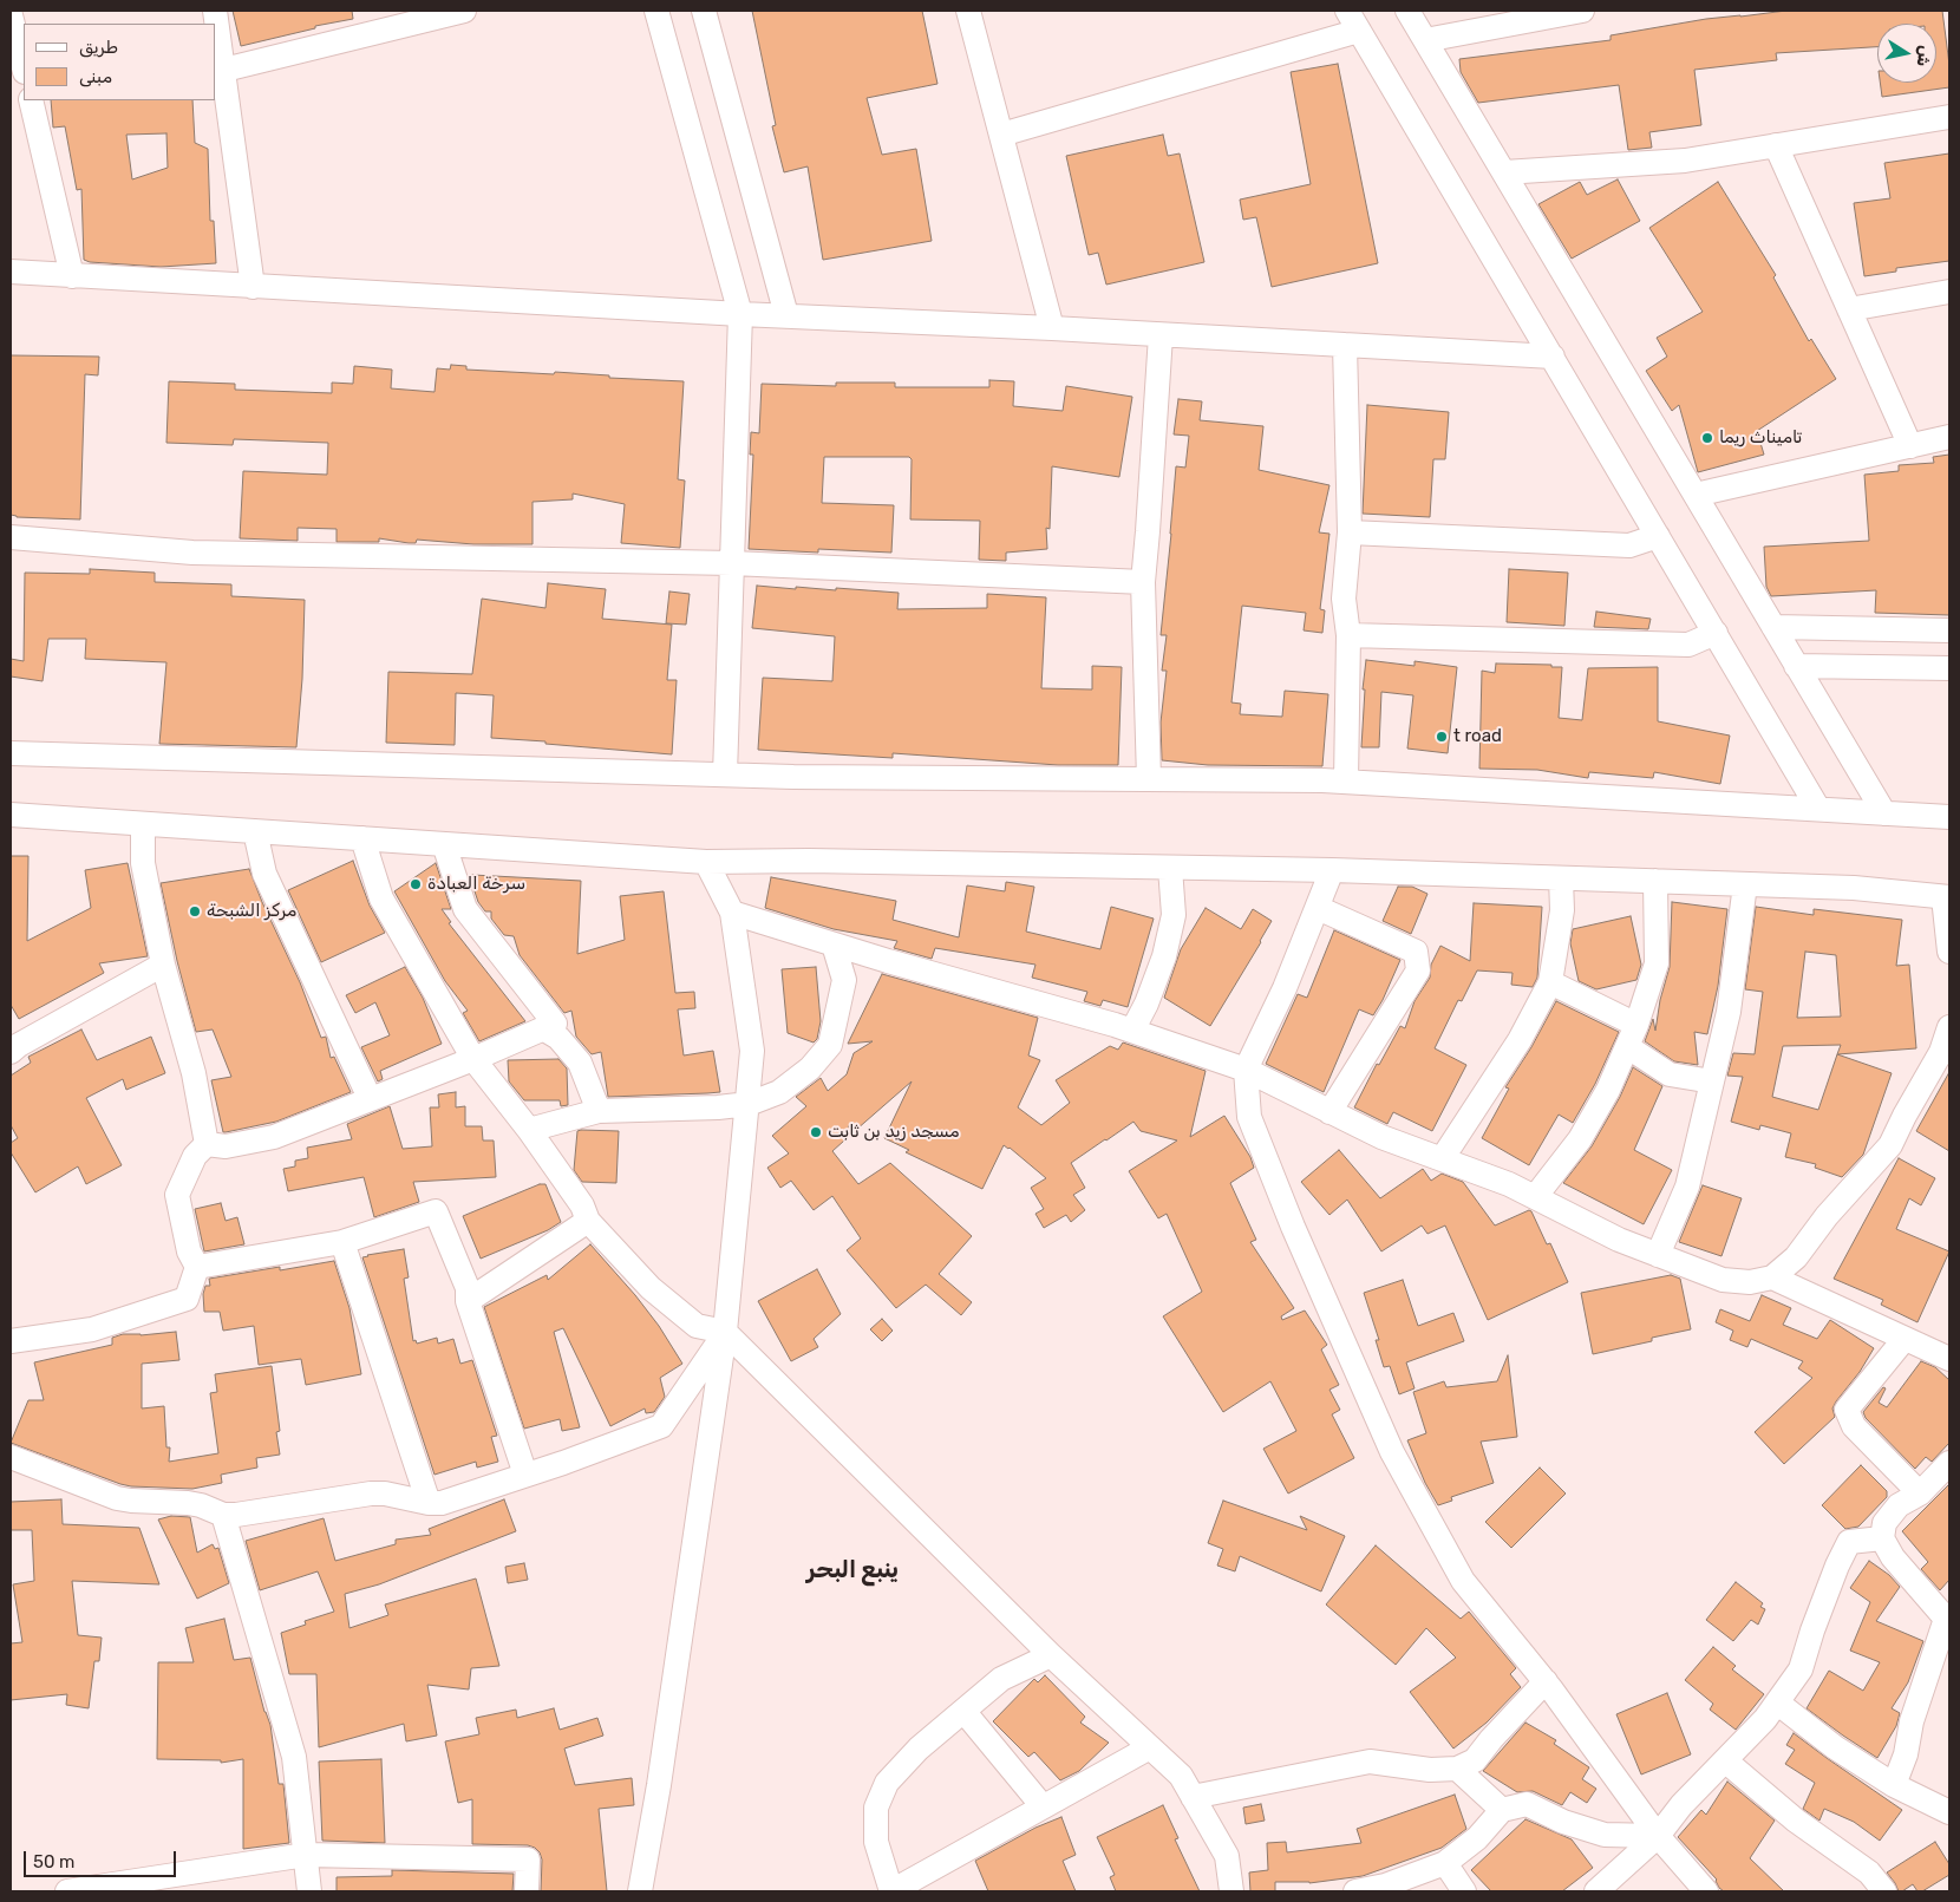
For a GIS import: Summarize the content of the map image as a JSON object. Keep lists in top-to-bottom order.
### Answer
{
  "districts": ["ينبع البحر"],
  "places": [
    "تاميناث ريما",
    "t road",
    "سرخة العبادة",
    "مركز الشبحة",
    "مسجد زيد بن ثابت"
  ],
  "legend": ["طريق", "مبنى"],
  "scale_bar": "50 m",
  "north": "right"
}
